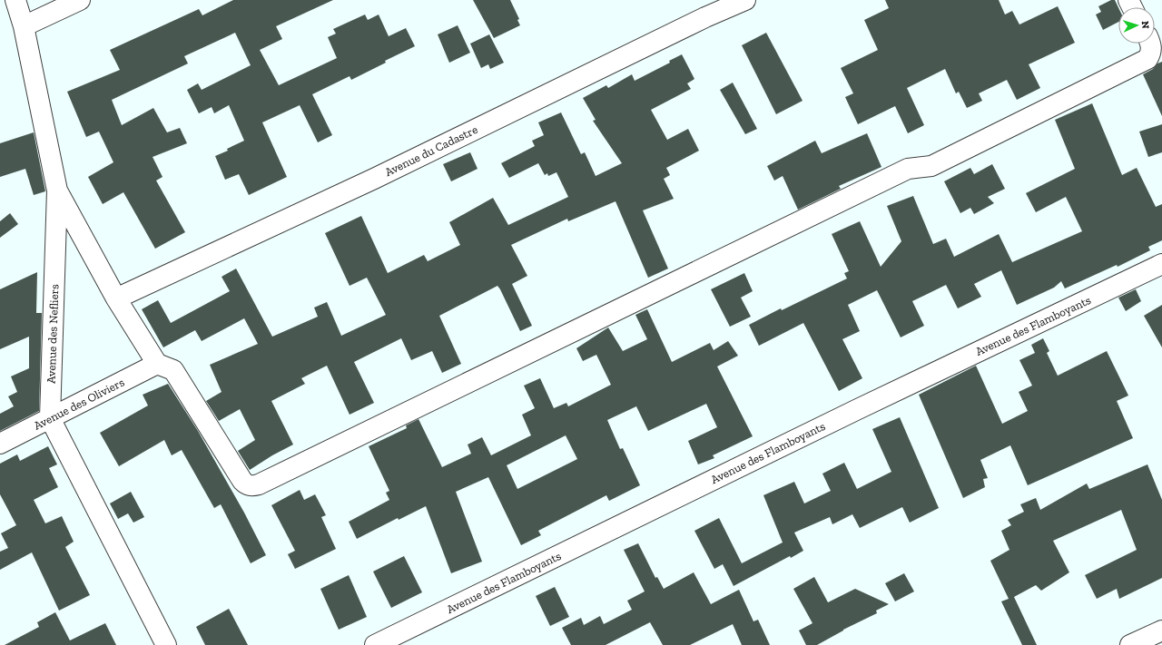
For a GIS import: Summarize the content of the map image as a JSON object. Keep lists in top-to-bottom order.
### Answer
{
  "streets": {
    "street": [
      "Avenue du Cadastre",
      "Avenue des Flamboyants",
      "Avenue des Nefliers",
      "Avenue des Oliviers"
    ]
  },
  "crossings": [
    ["Avenue des Nefliers", "Avenue des Oliviers"]
  ],
  "north": "right"
}
